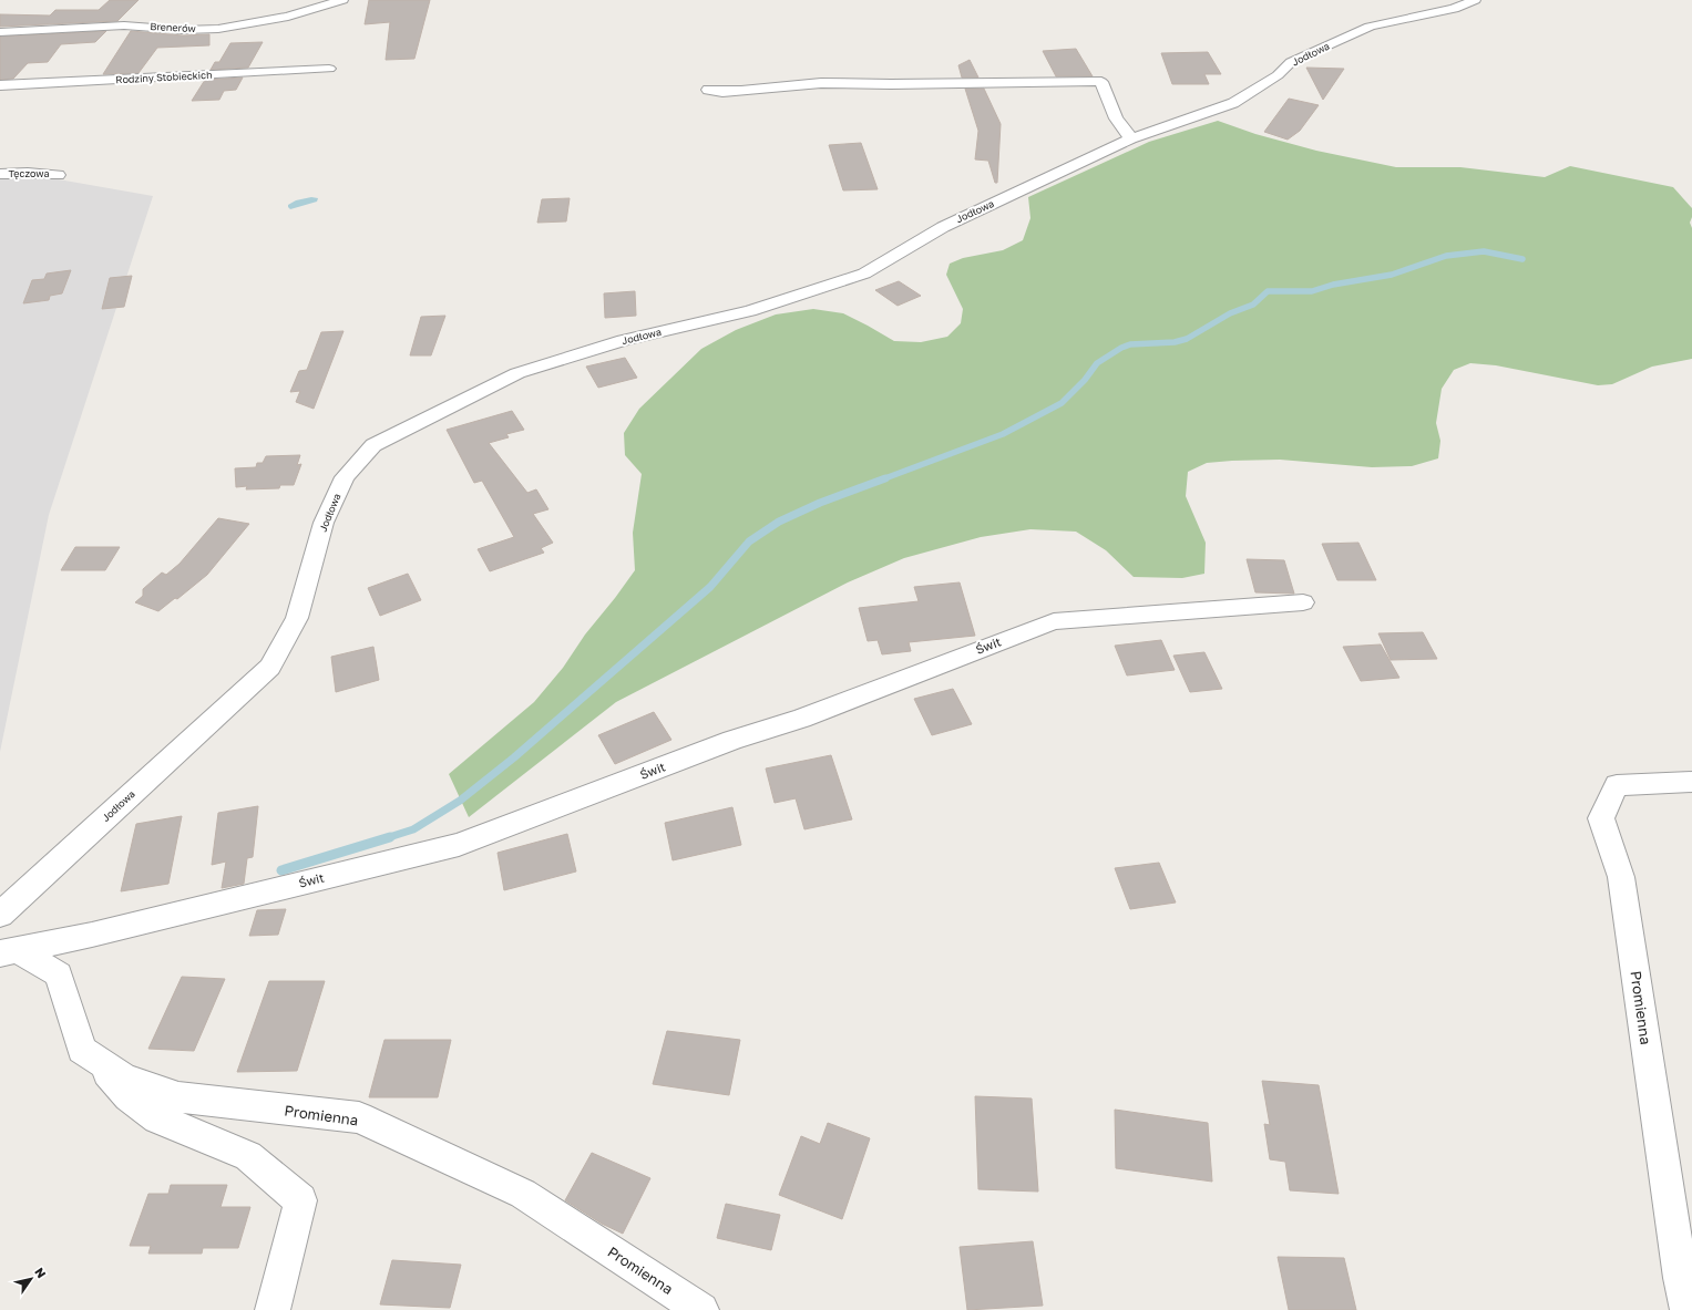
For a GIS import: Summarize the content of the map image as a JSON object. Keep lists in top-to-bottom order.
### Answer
{
  "streets": {
    "street": [
      "Brenerów",
      "Jodłowa",
      "Rodziny Stobieckich",
      "Tęczowa",
      "Świt",
      "Promienna"
    ]
  },
  "crossings": [
    ["Świt", "Promienna"]
  ],
  "north": "top right"
}
